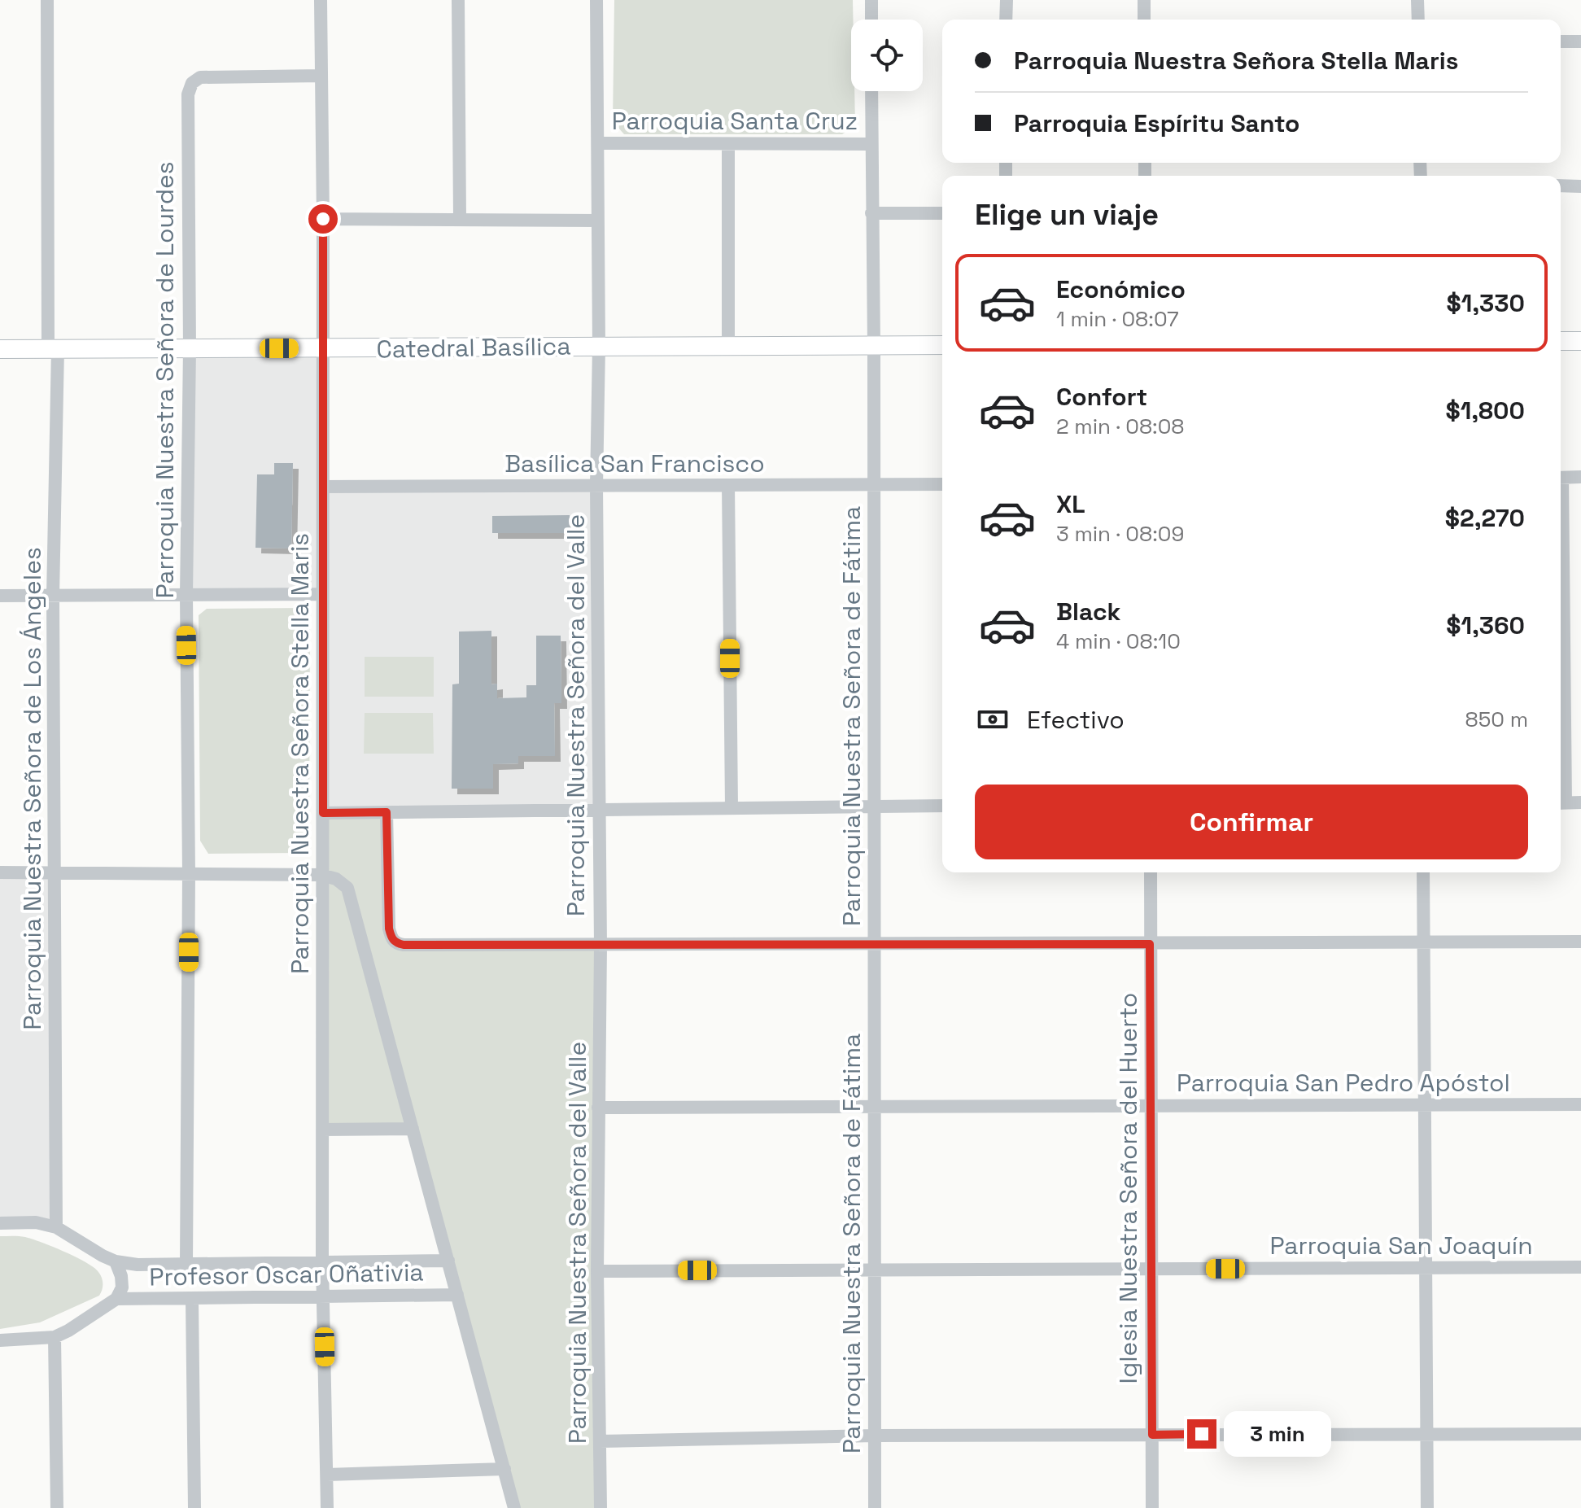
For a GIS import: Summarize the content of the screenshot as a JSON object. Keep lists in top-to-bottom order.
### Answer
{
  "streets": {
    "main road": ["Catedral Basílica"],
    "street": [
      "Parroquia Santa Cruz",
      "Parroquia Nuestra Señora de Lourdes",
      "Basílica San Francisco",
      "Parroquia Nuestra Señora del Valle",
      "Parroquia Nuestra Señora de Fátima",
      "Parroquia Nuestra Señora Stella Maris",
      "Parroquia Nuestra Señora de Los Ángeles",
      "Parroquia San Pedro Apóstol",
      "Iglesia Nuestra Señora del Huerto",
      "Parroquia San Joaquín",
      "Profesor Oscar Oñativia"
    ]
  },
  "crossings": [
    ["Parroquia Santa Cruz", "Parroquia Nuestra Señora del Valle"],
    ["Parroquia Santa Cruz", "Parroquia Nuestra Señora de Fátima"],
    ["Catedral Basílica", "Parroquia Nuestra Señora de Lourdes"],
    ["Catedral Basílica", "Parroquia Nuestra Señora del Valle"],
    ["Catedral Basílica", "Parroquia Nuestra Señora de Fátima"],
    ["Catedral Basílica", "Parroquia Nuestra Señora Stella Maris"],
    ["Catedral Basílica", "Parroquia Nuestra Señora de Los Ángeles"],
    ["Parroquia Nuestra Señora de Lourdes", "Parroquia Nuestra Señora Stella Maris"],
    ["Parroquia Nuestra Señora de Lourdes", "Profesor Oscar Oñativia"],
    ["Basílica San Francisco", "Parroquia Nuestra Señora del Valle"],
    ["Basílica San Francisco", "Parroquia Nuestra Señora de Fátima"],
    ["Basílica San Francisco", "Parroquia Nuestra Señora Stella Maris"],
    ["Parroquia Nuestra Señora del Valle", "Parroquia San Pedro Apóstol"],
    ["Parroquia Nuestra Señora del Valle", "Parroquia San Joaquín"],
    ["Parroquia Nuestra Señora de Fátima", "Parroquia San Pedro Apóstol"],
    ["Parroquia Nuestra Señora de Fátima", "Parroquia San Joaquín"],
    ["Parroquia Nuestra Señora Stella Maris", "Profesor Oscar Oñativia"],
    ["Parroquia Nuestra Señora de Los Ángeles", "Profesor Oscar Oñativia"],
    ["Parroquia San Pedro Apóstol", "Iglesia Nuestra Señora del Huerto"],
    ["Iglesia Nuestra Señora del Huerto", "Parroquia San Joaquín"]
  ],
  "page": {
    "banner": ["Parroquia Nuestra Señora Stella Maris", "Parroquia Espíritu Santo"],
    "heading": "Elige un viaje",
    "list": [
      {
        "name": "Económico",
        "note": "1 min · 08:07",
        "value": "$1,330"
      },
      {
        "name": "Confort",
        "note": "2 min · 08:08",
        "value": "$1,800"
      },
      {
        "name": "XL",
        "note": "3 min · 08:09",
        "value": "$2,270"
      },
      {
        "name": "Black",
        "note": "4 min · 08:10",
        "value": "$1,360"
      }
    ],
    "pay": ["Efectivo", "850 m"],
    "buttons": "Confirmar",
    "bubble": "3 min"
  }
}
